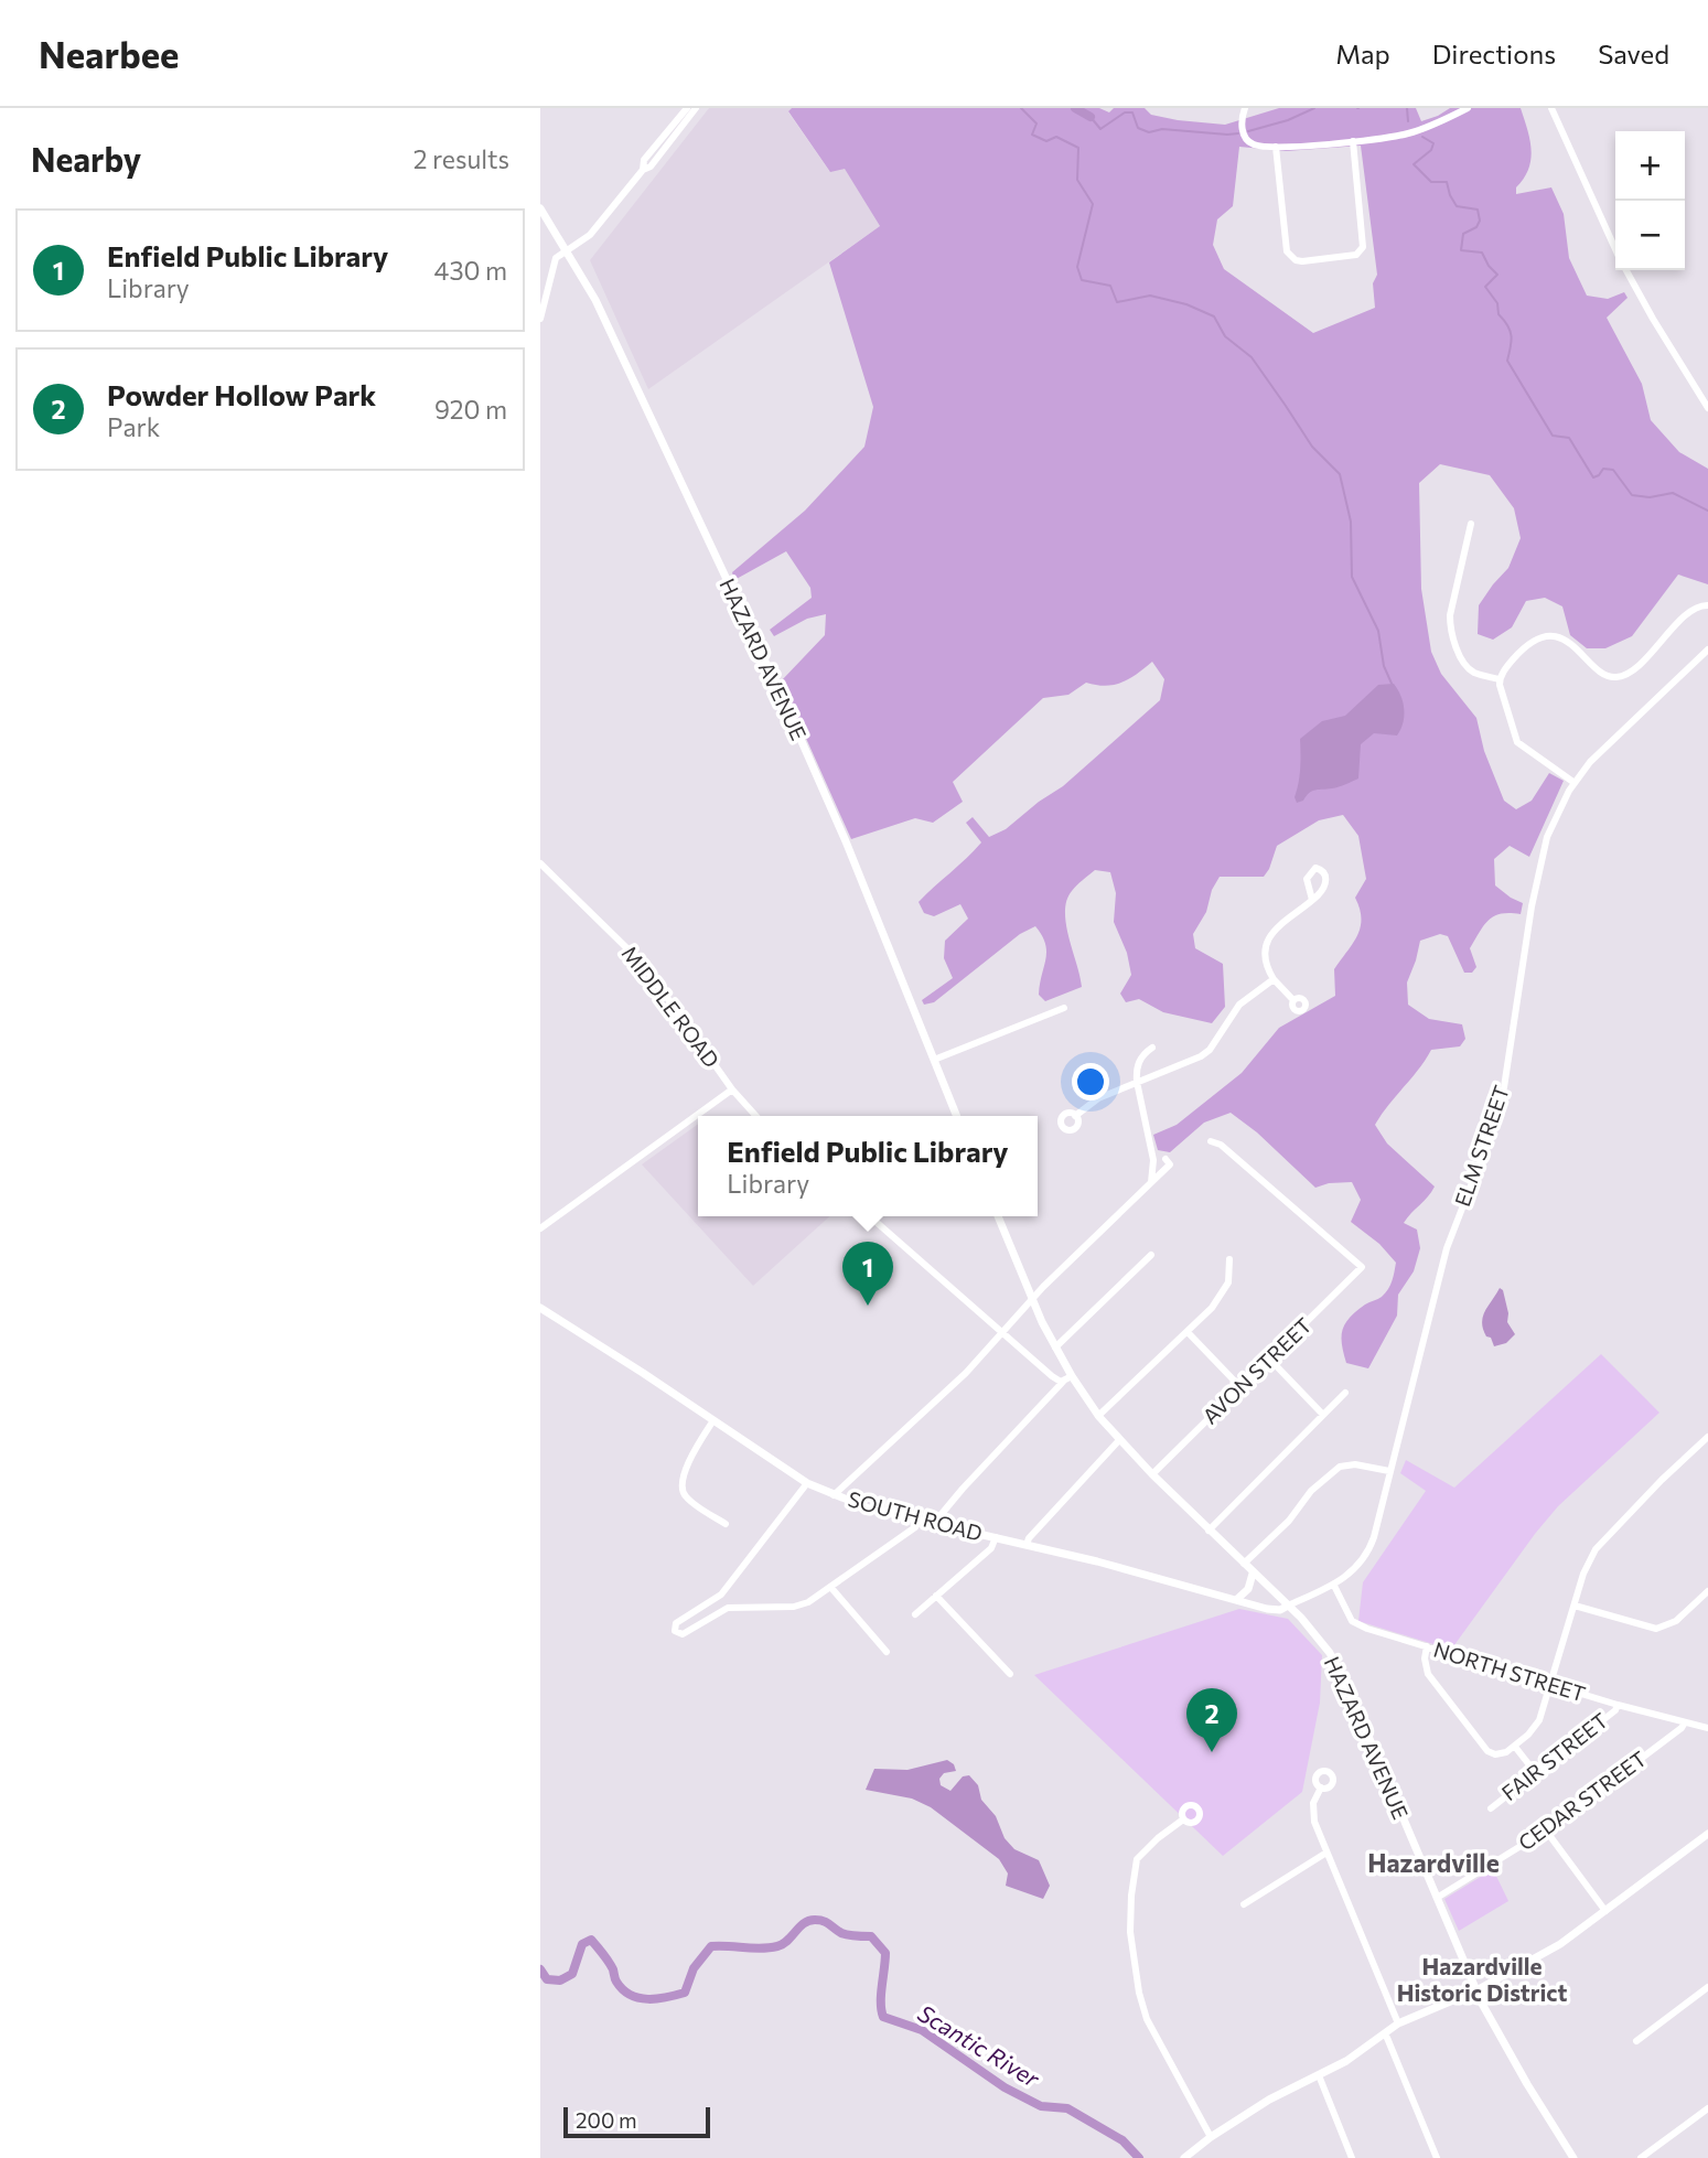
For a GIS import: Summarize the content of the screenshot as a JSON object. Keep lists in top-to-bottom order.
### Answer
{
  "streets": {
    "main road": ["HAZARD AVENUE", "SOUTH ROAD"],
    "street": [
      "MIDDLE ROAD",
      "ELM STREET",
      "AVON STREET",
      "NORTH STREET",
      "FAIR STREET",
      "CEDAR STREET"
    ]
  },
  "crossings": [
    ["HAZARD AVENUE", "ELM STREET"],
    ["HAZARD AVENUE", "AVON STREET"],
    ["HAZARD AVENUE", "SOUTH ROAD"],
    ["HAZARD AVENUE", "CEDAR STREET"],
    ["ELM STREET", "SOUTH ROAD"],
    ["ELM STREET", "NORTH STREET"],
    ["NORTH STREET", "FAIR STREET"],
    ["NORTH STREET", "CEDAR STREET"]
  ],
  "districts": ["Hazardville", "Hazardville Historic District"],
  "water": ["Scantic River"],
  "scale_bar": "200 m",
  "page": {
    "header": "Nearbee",
    "nav": ["Map", "Directions", "Saved"],
    "heading": ["Nearby", "2 results"],
    "map_buttons": ["+", "−"],
    "list": [
      {
        "mark": "1",
        "name": "Enfield Public Library",
        "note": "Library",
        "value": "430 m"
      },
      {
        "mark": "2",
        "name": "Powder Hollow Park",
        "note": "Park",
        "value": "920 m"
      }
    ],
    "popup": ["Enfield Public Library", "Library"],
    "pins": ["1", "2"],
    "scale": "200 m"
  }
}
